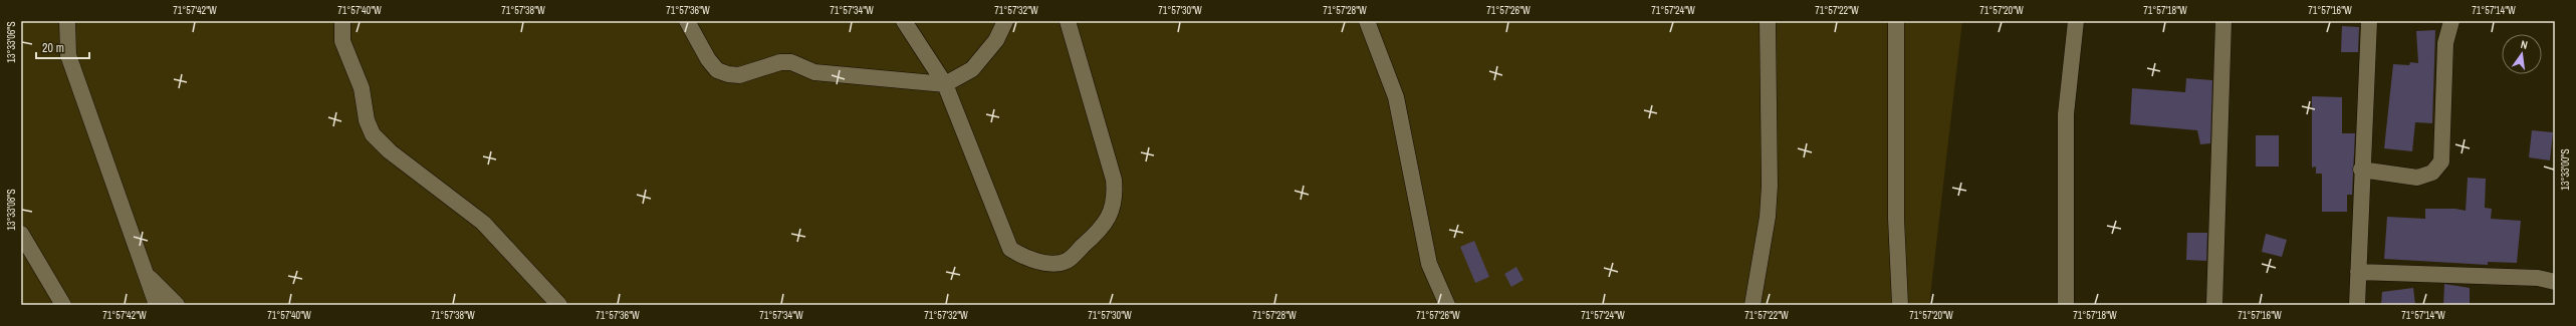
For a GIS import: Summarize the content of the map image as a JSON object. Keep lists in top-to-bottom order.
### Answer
{
  "scale_bar": "20 m",
  "north": "top",
  "coordinates": [
    "71°57'42\"W",
    "71°57'40\"W",
    "71°57'38\"W",
    "71°57'36\"W",
    "71°57'34\"W",
    "71°57'32\"W",
    "71°57'30\"W",
    "71°57'28\"W",
    "71°57'26\"W",
    "71°57'24\"W",
    "71°57'22\"W",
    "71°57'20\"W",
    "71°57'18\"W",
    "71°57'16\"W",
    "71°57'14\"W",
    "13°33'06\"S",
    "13°33'00\"S",
    "13°33'08\"S"
  ]
}
